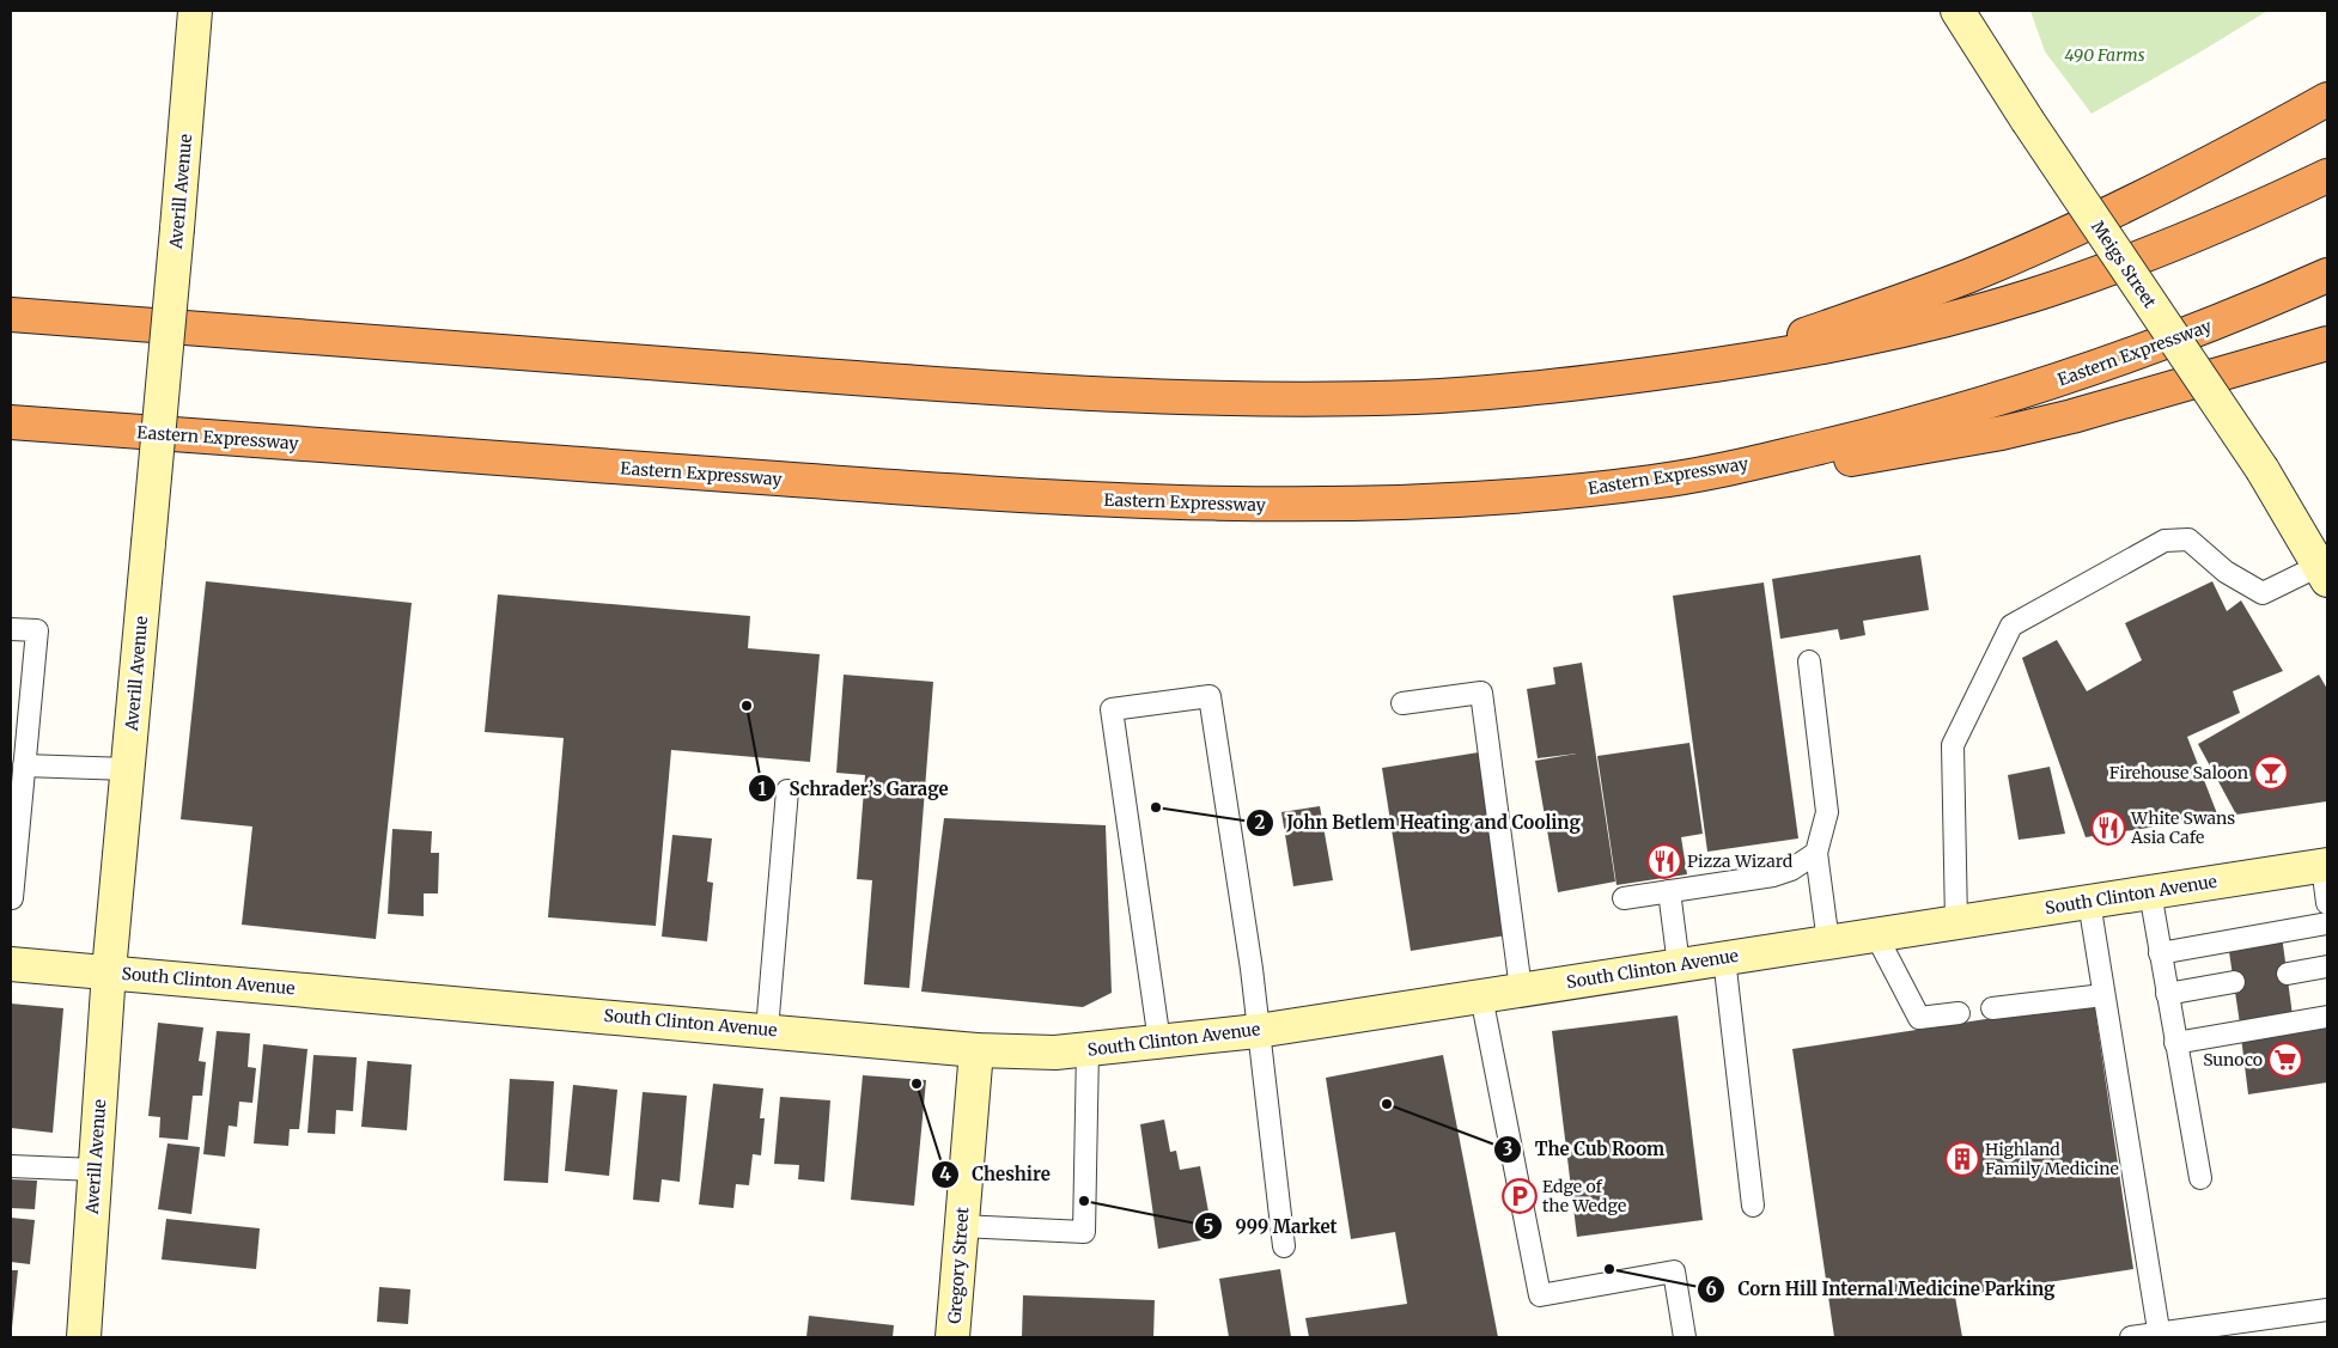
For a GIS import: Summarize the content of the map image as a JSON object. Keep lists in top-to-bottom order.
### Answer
{
  "streets": {
    "highway": ["Eastern Expressway"],
    "street": [
      "Averill Avenue",
      "Meigs Street",
      "South Clinton Avenue",
      "Gregory Street"
    ]
  },
  "crossings": [
    ["Averill Avenue", "South Clinton Avenue"],
    ["South Clinton Avenue", "Gregory Street"]
  ],
  "parks": ["490 Farms"],
  "places": {
    "other": [
      "Schrader’s Garage",
      "John Betlem Heating and Cooling",
      "Cheshire",
      "The Cub Room",
      "999 Market",
      "Corn Hill Internal Medicine Parking"
    ],
    "bar": ["Firehouse Saloon"],
    "restaurant": ["White Swans Asia Cafe", "Pizza Wizard"],
    "supermarket": ["Sunoco"],
    "building": ["Highland Family Medicine"],
    "parking": ["Edge of the Wedge"]
  }
}
